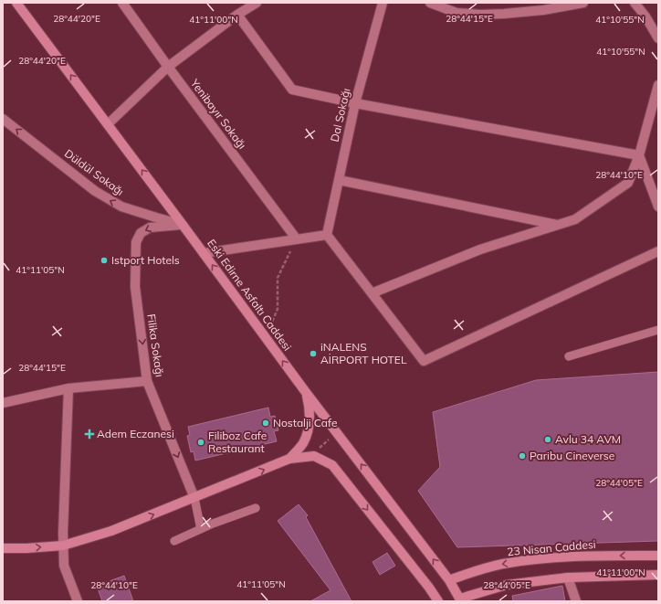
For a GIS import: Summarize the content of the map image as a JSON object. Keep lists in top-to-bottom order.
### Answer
{
  "streets": {
    "main road": ["Eski Edirne Asfaltı Caddesi", "23 Nisan Caddesi"],
    "street": [
      "Yenibayır Sokağı",
      "Dal Sokağı",
      "Düldül Sokağı",
      "Filika Sokağı"
    ]
  },
  "crossings": [
    ["Düldül Sokağı", "Eski Edirne Asfaltı Caddesi"],
    ["Düldül Sokağı", "Filika Sokağı"],
    ["Eski Edirne Asfaltı Caddesi", "Filika Sokağı"],
    ["Eski Edirne Asfaltı Caddesi", "23 Nisan Caddesi"]
  ],
  "one_way": ["Düldül Sokağı", "Filika Sokağı"],
  "places": {
    "other": [
      "Istport Hotels",
      "iNALENS AİRPORT HOTEL",
      "Nostalji Cafe",
      "Avlu 34 AVM",
      "Filiboz Cafe Restaurant",
      "Paribu Cineverse"
    ],
    "health": ["Adem Eczanesi"]
  },
  "coordinates": [
    "28°44'20\"E",
    "28°44'15\"E",
    "41°10'55\"N",
    "41°11'00\"N",
    "28°44'10\"E",
    "41°11'05\"N",
    "28°44'05\"E"
  ]
}
